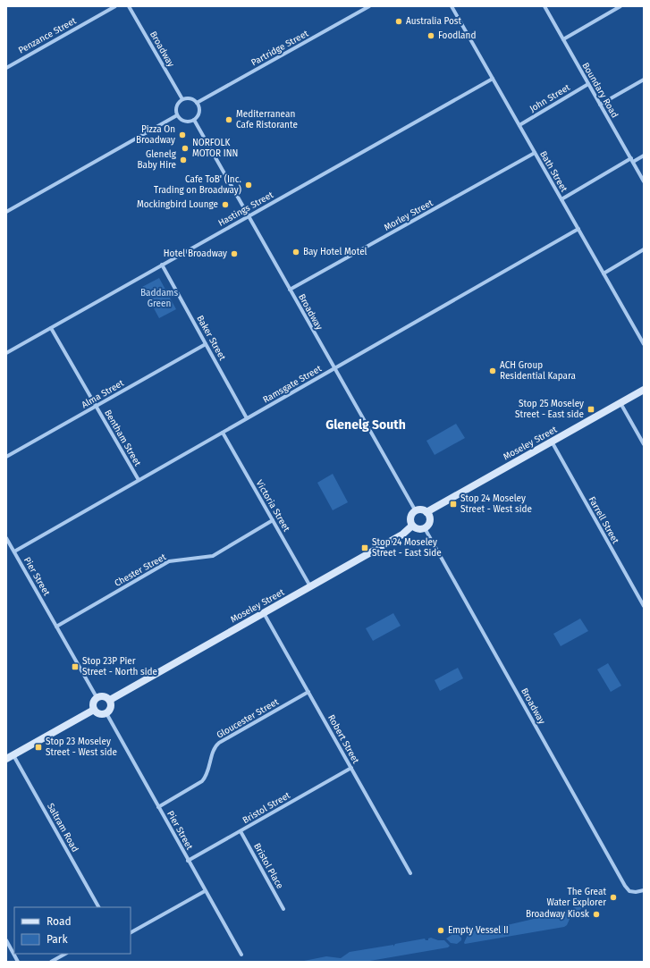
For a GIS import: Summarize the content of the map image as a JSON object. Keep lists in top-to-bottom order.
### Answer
{
  "streets": {
    "street": [
      "Penzance Street",
      "Partridge Street",
      "Broadway",
      "Boundary Road",
      "John Street",
      "Bath Street",
      "Hastings Street",
      "Morley Street",
      "Baker Street",
      "Ramsgate Street",
      "Alma Street",
      "Bentham Street",
      "Moseley Street",
      "Victoria Street",
      "Farrell Street",
      "Chester Street",
      "Pier Street",
      "Gloucester Street",
      "Robert Street",
      "Bristol Street",
      "Saltram Road",
      "Bristol Place"
    ]
  },
  "crossings": [
    ["Partridge Street", "Broadway"],
    ["Broadway", "Hastings Street"],
    ["Broadway", "Morley Street"],
    ["Broadway", "Ramsgate Street"],
    ["Broadway", "Moseley Street"],
    ["Boundary Road", "John Street"],
    ["John Street", "Bath Street"],
    ["Bath Street", "Hastings Street"],
    ["Bath Street", "Morley Street"],
    ["Bath Street", "Ramsgate Street"],
    ["Hastings Street", "Baker Street"],
    ["Hastings Street", "Bentham Street"],
    ["Baker Street", "Ramsgate Street"],
    ["Baker Street", "Alma Street"],
    ["Ramsgate Street", "Bentham Street"],
    ["Ramsgate Street", "Victoria Street"],
    ["Ramsgate Street", "Pier Street"],
    ["Alma Street", "Bentham Street"],
    ["Moseley Street", "Victoria Street"],
    ["Moseley Street", "Farrell Street"],
    ["Moseley Street", "Pier Street"],
    ["Moseley Street", "Robert Street"],
    ["Victoria Street", "Chester Street"],
    ["Chester Street", "Pier Street"],
    ["Pier Street", "Gloucester Street"],
    ["Pier Street", "Bristol Street"],
    ["Gloucester Street", "Robert Street"],
    ["Robert Street", "Bristol Street"],
    ["Bristol Street", "Bristol Place"]
  ],
  "districts": ["Glenelg South"],
  "parks": ["Baddams Green"],
  "places": {
    "other": [
      "Australia Post",
      "Foodland",
      "Mediterranean Cafe Ristorante",
      "Pizza On Broadway",
      "NORFOLK MOTOR INN",
      "Glenelg Baby Hire",
      "Cafe ToB' (Inc. Trading on Broadway)",
      "Mockingbird Lounge",
      "Bay Hotel Motel",
      "Hotel Broadway",
      "ACH Group Residential Kapara",
      "The Great Water Explorer",
      "Broadway Kiosk",
      "Empty Vessel II"
    ],
    "transit": [
      "Stop 25 Moseley Street - East side",
      "Stop 24 Moseley Street - West side",
      "Stop 24 Moseley Street - East Side",
      "Stop 23P Pier Street - North side",
      "Stop 23 Moseley Street - West side"
    ]
  },
  "legend": ["Road", "Park"]
}
